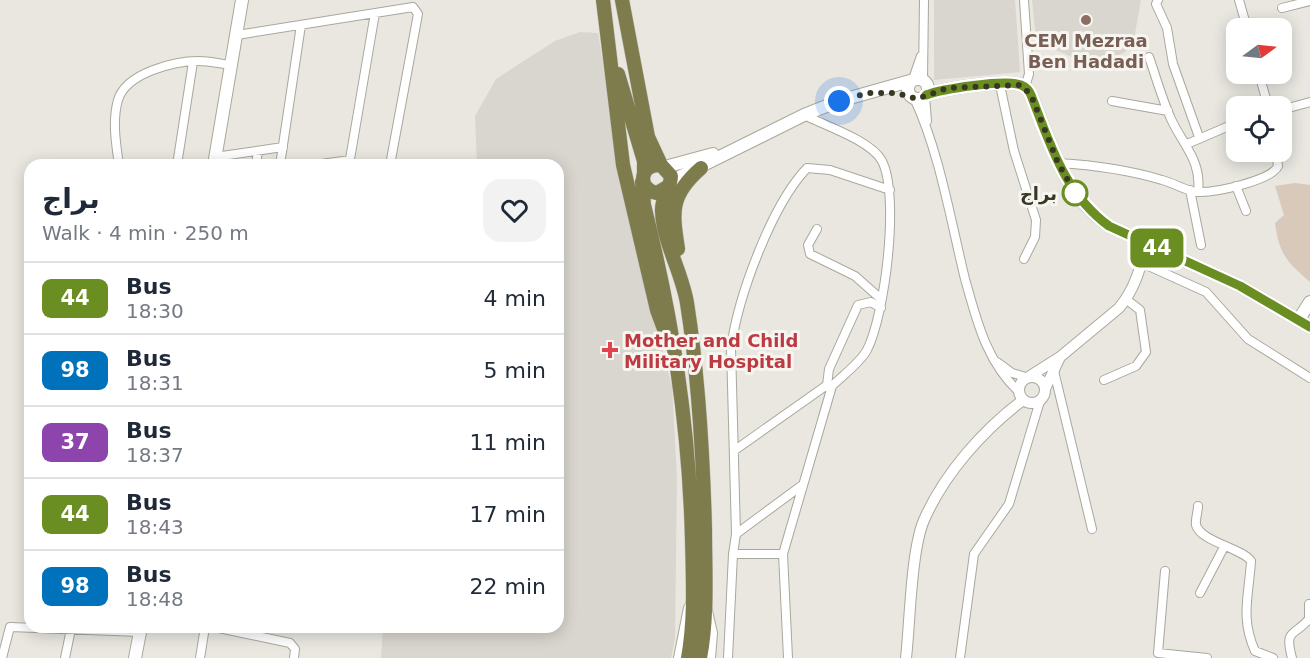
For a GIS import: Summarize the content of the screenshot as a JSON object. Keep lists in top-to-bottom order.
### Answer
{
  "places": {
    "other": ["CEM Mezraa Ben Hadadi", "براج"],
    "health": ["Mother and Child Military Hospital"]
  },
  "lines": ["bus line 44"],
  "north": "right",
  "page": {
    "on_map": "44",
    "heading": ["براج", "Walk · 4 min · 250 m"],
    "list": [
      {
        "mark": "44",
        "name": "Bus",
        "note": "18:30",
        "value": "4 min"
      },
      {
        "mark": "98",
        "name": "Bus",
        "note": "18:31",
        "value": "5 min"
      },
      {
        "mark": "37",
        "name": "Bus",
        "note": "18:37",
        "value": "11 min"
      },
      {
        "mark": "44",
        "name": "Bus",
        "note": "18:43",
        "value": "17 min"
      },
      {
        "mark": "98",
        "name": "Bus",
        "note": "18:48",
        "value": "22 min"
      }
    ]
  }
}
